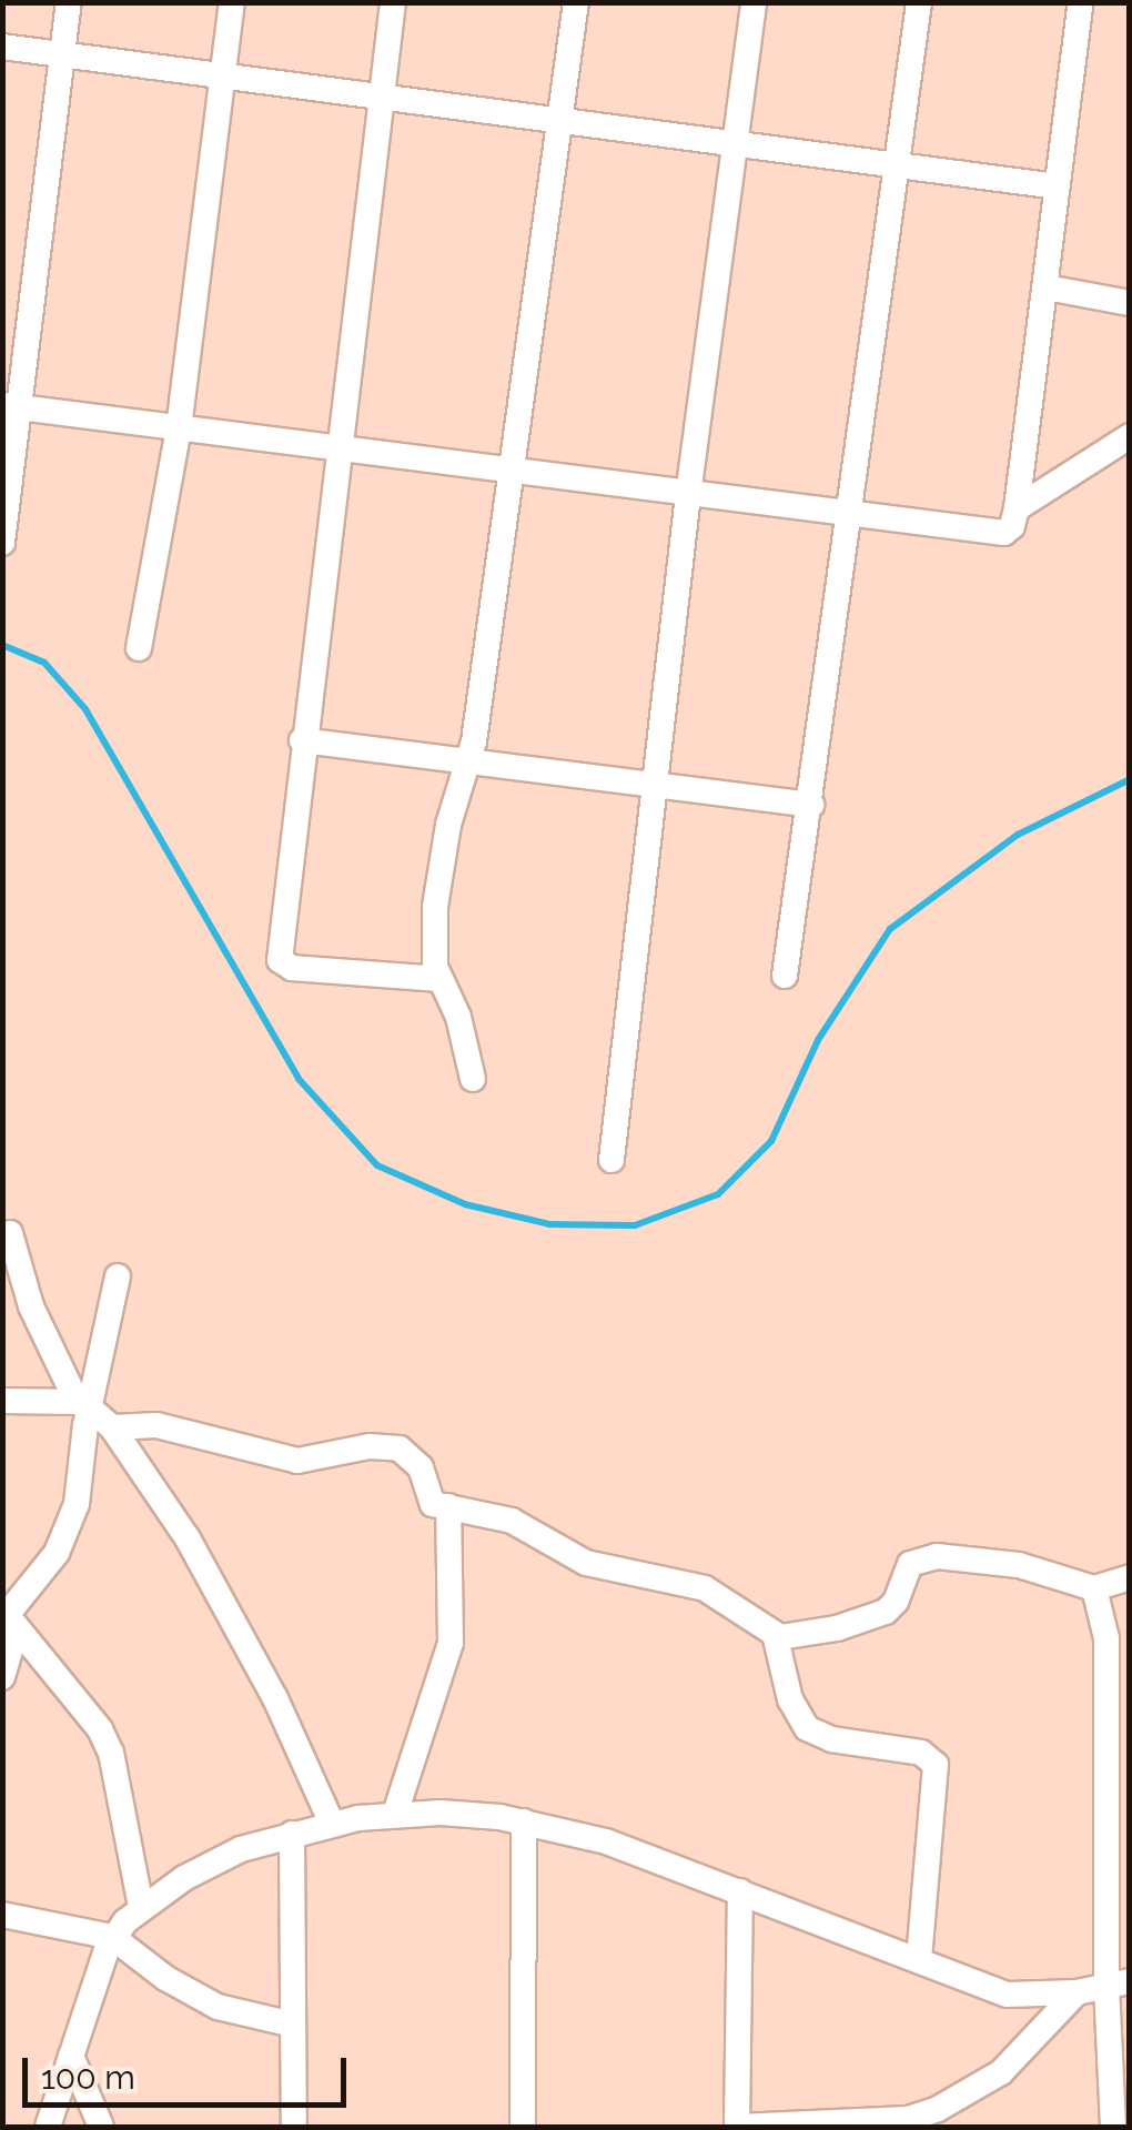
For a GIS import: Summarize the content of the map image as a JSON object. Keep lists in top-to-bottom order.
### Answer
{
  "scale_bar": "100 m"
}
